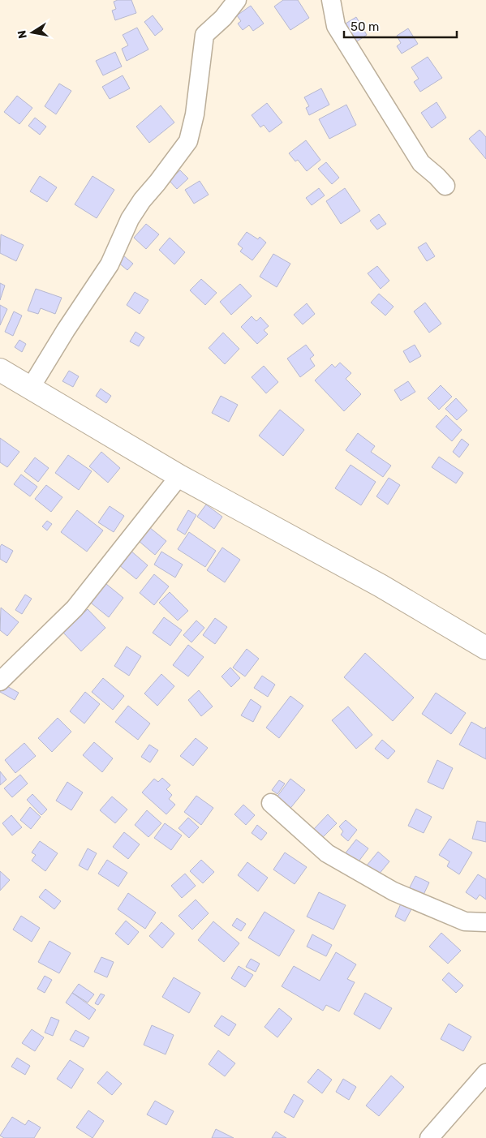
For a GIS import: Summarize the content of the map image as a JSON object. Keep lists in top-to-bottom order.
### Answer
{
  "scale_bar": "50 m",
  "north": "left"
}
